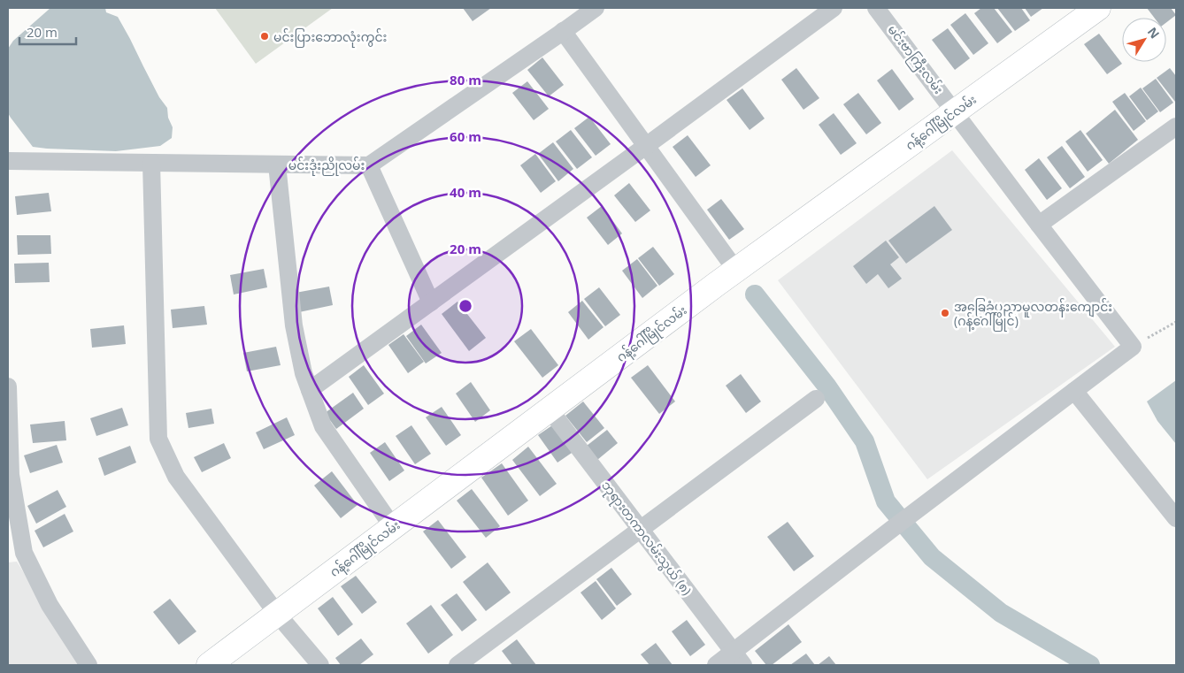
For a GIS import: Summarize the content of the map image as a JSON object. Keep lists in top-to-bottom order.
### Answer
{
  "streets": {
    "street": [
      "မင်းဗာကြီးလမ်း",
      "ဂန့်ဂေါ်မြိုင်လမ်း",
      "မင်းဒုံးညိုလမ်း",
      "ဘုရားတကာလမ်းသွယ် (၈)"
    ]
  },
  "crossings": [
    ["မင်းဗာကြီးလမ်း", "ဂန့်ဂေါ်မြိုင်လမ်း"],
    ["ဂန့်ဂေါ်မြိုင်လမ်း", "ဘုရားတကာလမ်းသွယ် (၈)"]
  ],
  "places": ["မင်းပြားဘောလုံးကွင်း", "အခြေခံပညာမူလတန်းကျောင်း (ဂန့်ဂေါ်မြိုင်)"],
  "scale_bar": "20 m",
  "north": "top right",
  "rings": [
    "80 m",
    "60 m",
    "40 m",
    "20 m"
  ]
}
